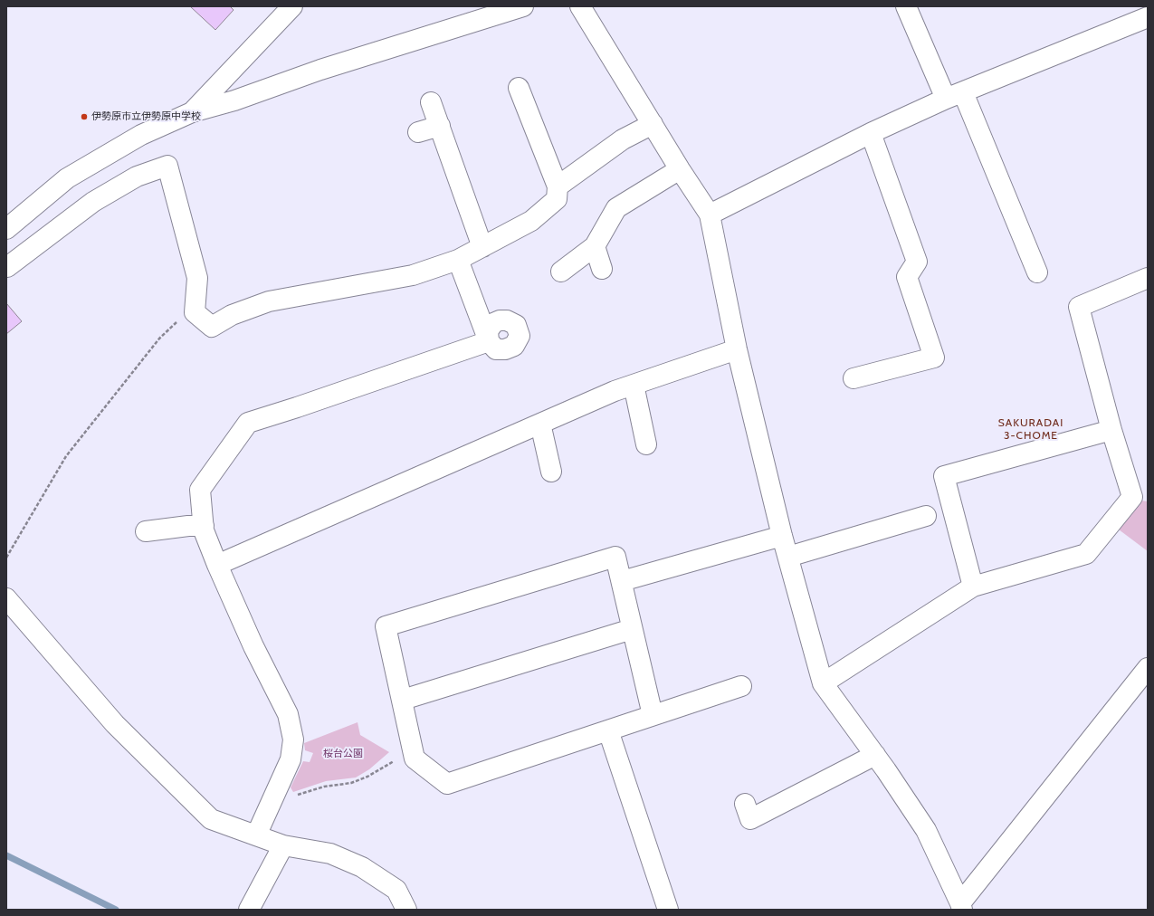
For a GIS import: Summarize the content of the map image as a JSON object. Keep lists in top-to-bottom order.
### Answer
{
  "districts": ["SAKURADAI 3-CHOME"],
  "parks": ["桜台公園"],
  "places": ["伊勢原市立伊勢原中学校"]
}
